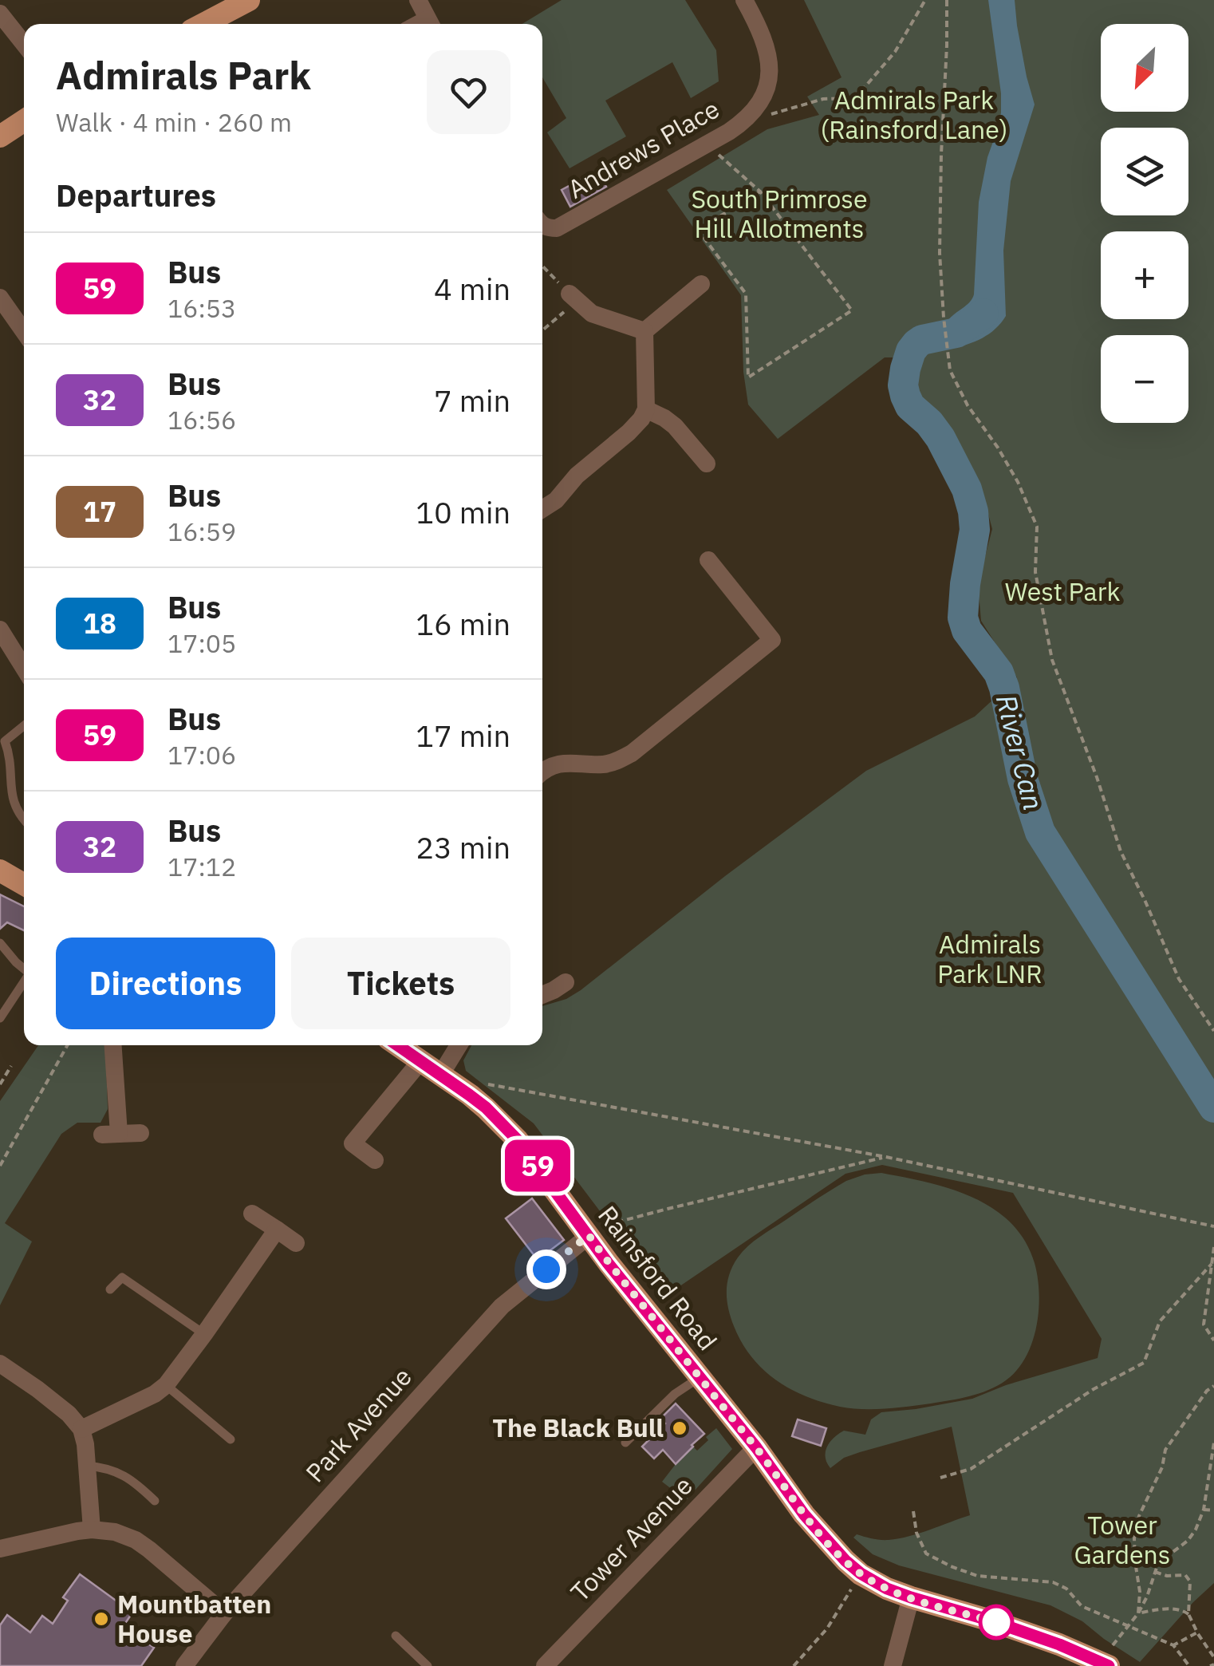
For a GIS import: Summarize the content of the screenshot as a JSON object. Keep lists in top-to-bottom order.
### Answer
{
  "streets": {
    "main road": ["Rainsford Road"],
    "street": ["Andrews Place", "Park Avenue", "Tower Avenue"]
  },
  "crossings": [
    ["Rainsford Road", "Park Avenue"],
    ["Rainsford Road", "Tower Avenue"]
  ],
  "water": ["River Can"],
  "parks": [
    "Admirals Park (Rainsford Lane)",
    "South Primrose Hill Allotments",
    "West Park",
    "Admirals Park LNR",
    "Tower Gardens"
  ],
  "places": ["The Black Bull", "Mountbatten House"],
  "lines": ["bus line 59"],
  "north": "bottom left",
  "page": {
    "on_map": "59",
    "map_buttons": ["+", "−"],
    "heading": [
      ["Admirals Park", "Walk · 4 min · 260 m"],
      "Departures"
    ],
    "list": [
      {
        "mark": "59",
        "name": "Bus",
        "note": "16:53",
        "value": "4 min"
      },
      {
        "mark": "32",
        "name": "Bus",
        "note": "16:56",
        "value": "7 min"
      },
      {
        "mark": "17",
        "name": "Bus",
        "note": "16:59",
        "value": "10 min"
      },
      {
        "mark": "18",
        "name": "Bus",
        "note": "17:05",
        "value": "16 min"
      },
      {
        "mark": "59",
        "name": "Bus",
        "note": "17:06",
        "value": "17 min"
      },
      {
        "mark": "32",
        "name": "Bus",
        "note": "17:12",
        "value": "23 min"
      }
    ],
    "buttons": ["Directions", "Tickets"]
  }
}
